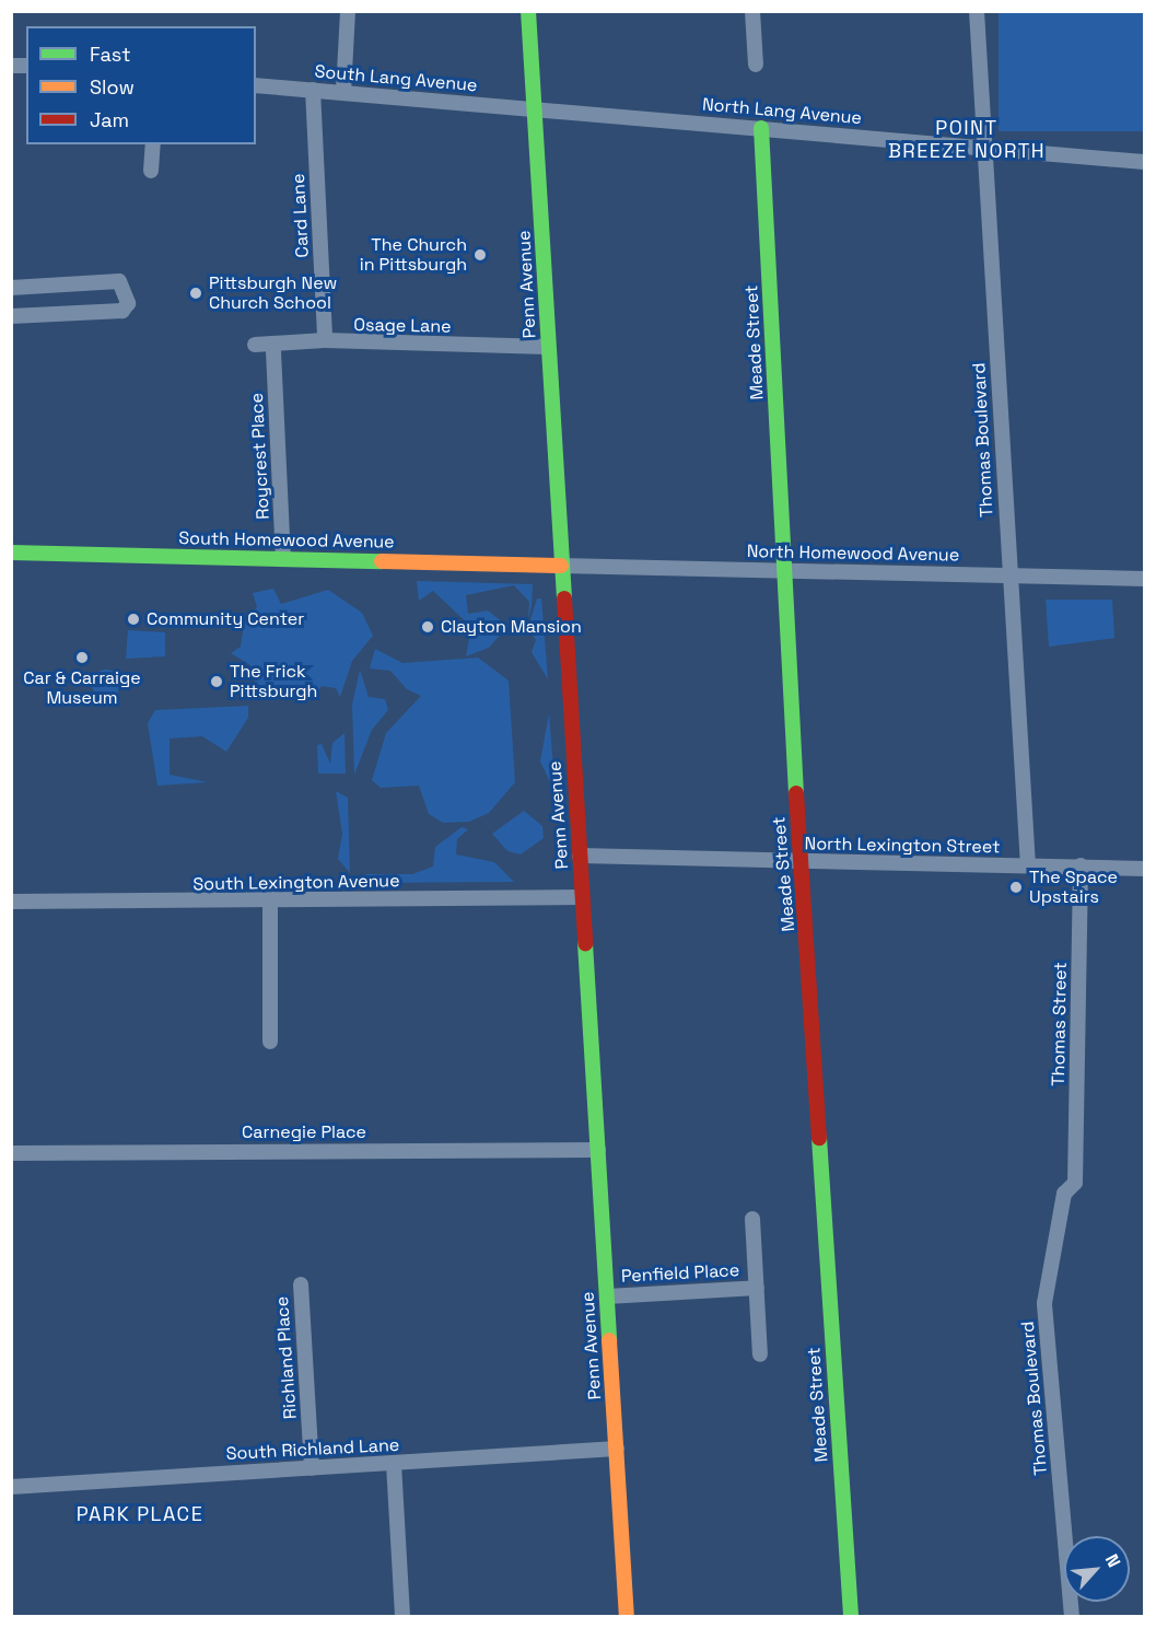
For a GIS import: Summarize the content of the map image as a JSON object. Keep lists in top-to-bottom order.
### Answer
{
  "streets": {
    "main road": ["Penn Avenue", "Meade Street", "South Homewood Avenue"],
    "street": [
      "South Lang Avenue",
      "North Lang Avenue",
      "Card Lane",
      "Osage Lane",
      "Thomas Boulevard",
      "Roycrest Place",
      "North Homewood Avenue",
      "North Lexington Street",
      "South Lexington Avenue",
      "Thomas Street",
      "Carnegie Place",
      "Penfield Place",
      "Richland Place",
      "South Richland Lane"
    ]
  },
  "crossings": [
    ["South Lang Avenue", "North Lang Avenue"],
    ["South Lang Avenue", "Card Lane"],
    ["South Lang Avenue", "Penn Avenue"],
    ["North Lang Avenue", "Penn Avenue"],
    ["North Lang Avenue", "Meade Street"],
    ["North Lang Avenue", "Thomas Boulevard"],
    ["Card Lane", "Osage Lane"],
    ["Penn Avenue", "Osage Lane"],
    ["Penn Avenue", "South Homewood Avenue"],
    ["Penn Avenue", "North Homewood Avenue"],
    ["Penn Avenue", "North Lexington Street"],
    ["Penn Avenue", "South Lexington Avenue"],
    ["Penn Avenue", "Carnegie Place"],
    ["Penn Avenue", "Penfield Place"],
    ["Penn Avenue", "South Richland Lane"],
    ["Meade Street", "North Homewood Avenue"],
    ["Meade Street", "North Lexington Street"],
    ["Thomas Boulevard", "North Homewood Avenue"],
    ["Thomas Boulevard", "North Lexington Street"],
    ["Thomas Boulevard", "Thomas Street"],
    ["Roycrest Place", "South Homewood Avenue"],
    ["South Homewood Avenue", "North Homewood Avenue"],
    ["North Lexington Street", "Thomas Street"],
    ["Richland Place", "South Richland Lane"]
  ],
  "districts": ["POINT BREEZE NORTH", "PARK PLACE"],
  "places": [
    "The Church in Pittsburgh",
    "Pittsburgh New Church School",
    "Community Center",
    "Clayton Mansion",
    "Car & Carraige Museum",
    "The Frick Pittsburgh",
    "The Space Upstairs"
  ],
  "legend": ["Fast", "Slow", "Jam"],
  "north": "top right"
}
